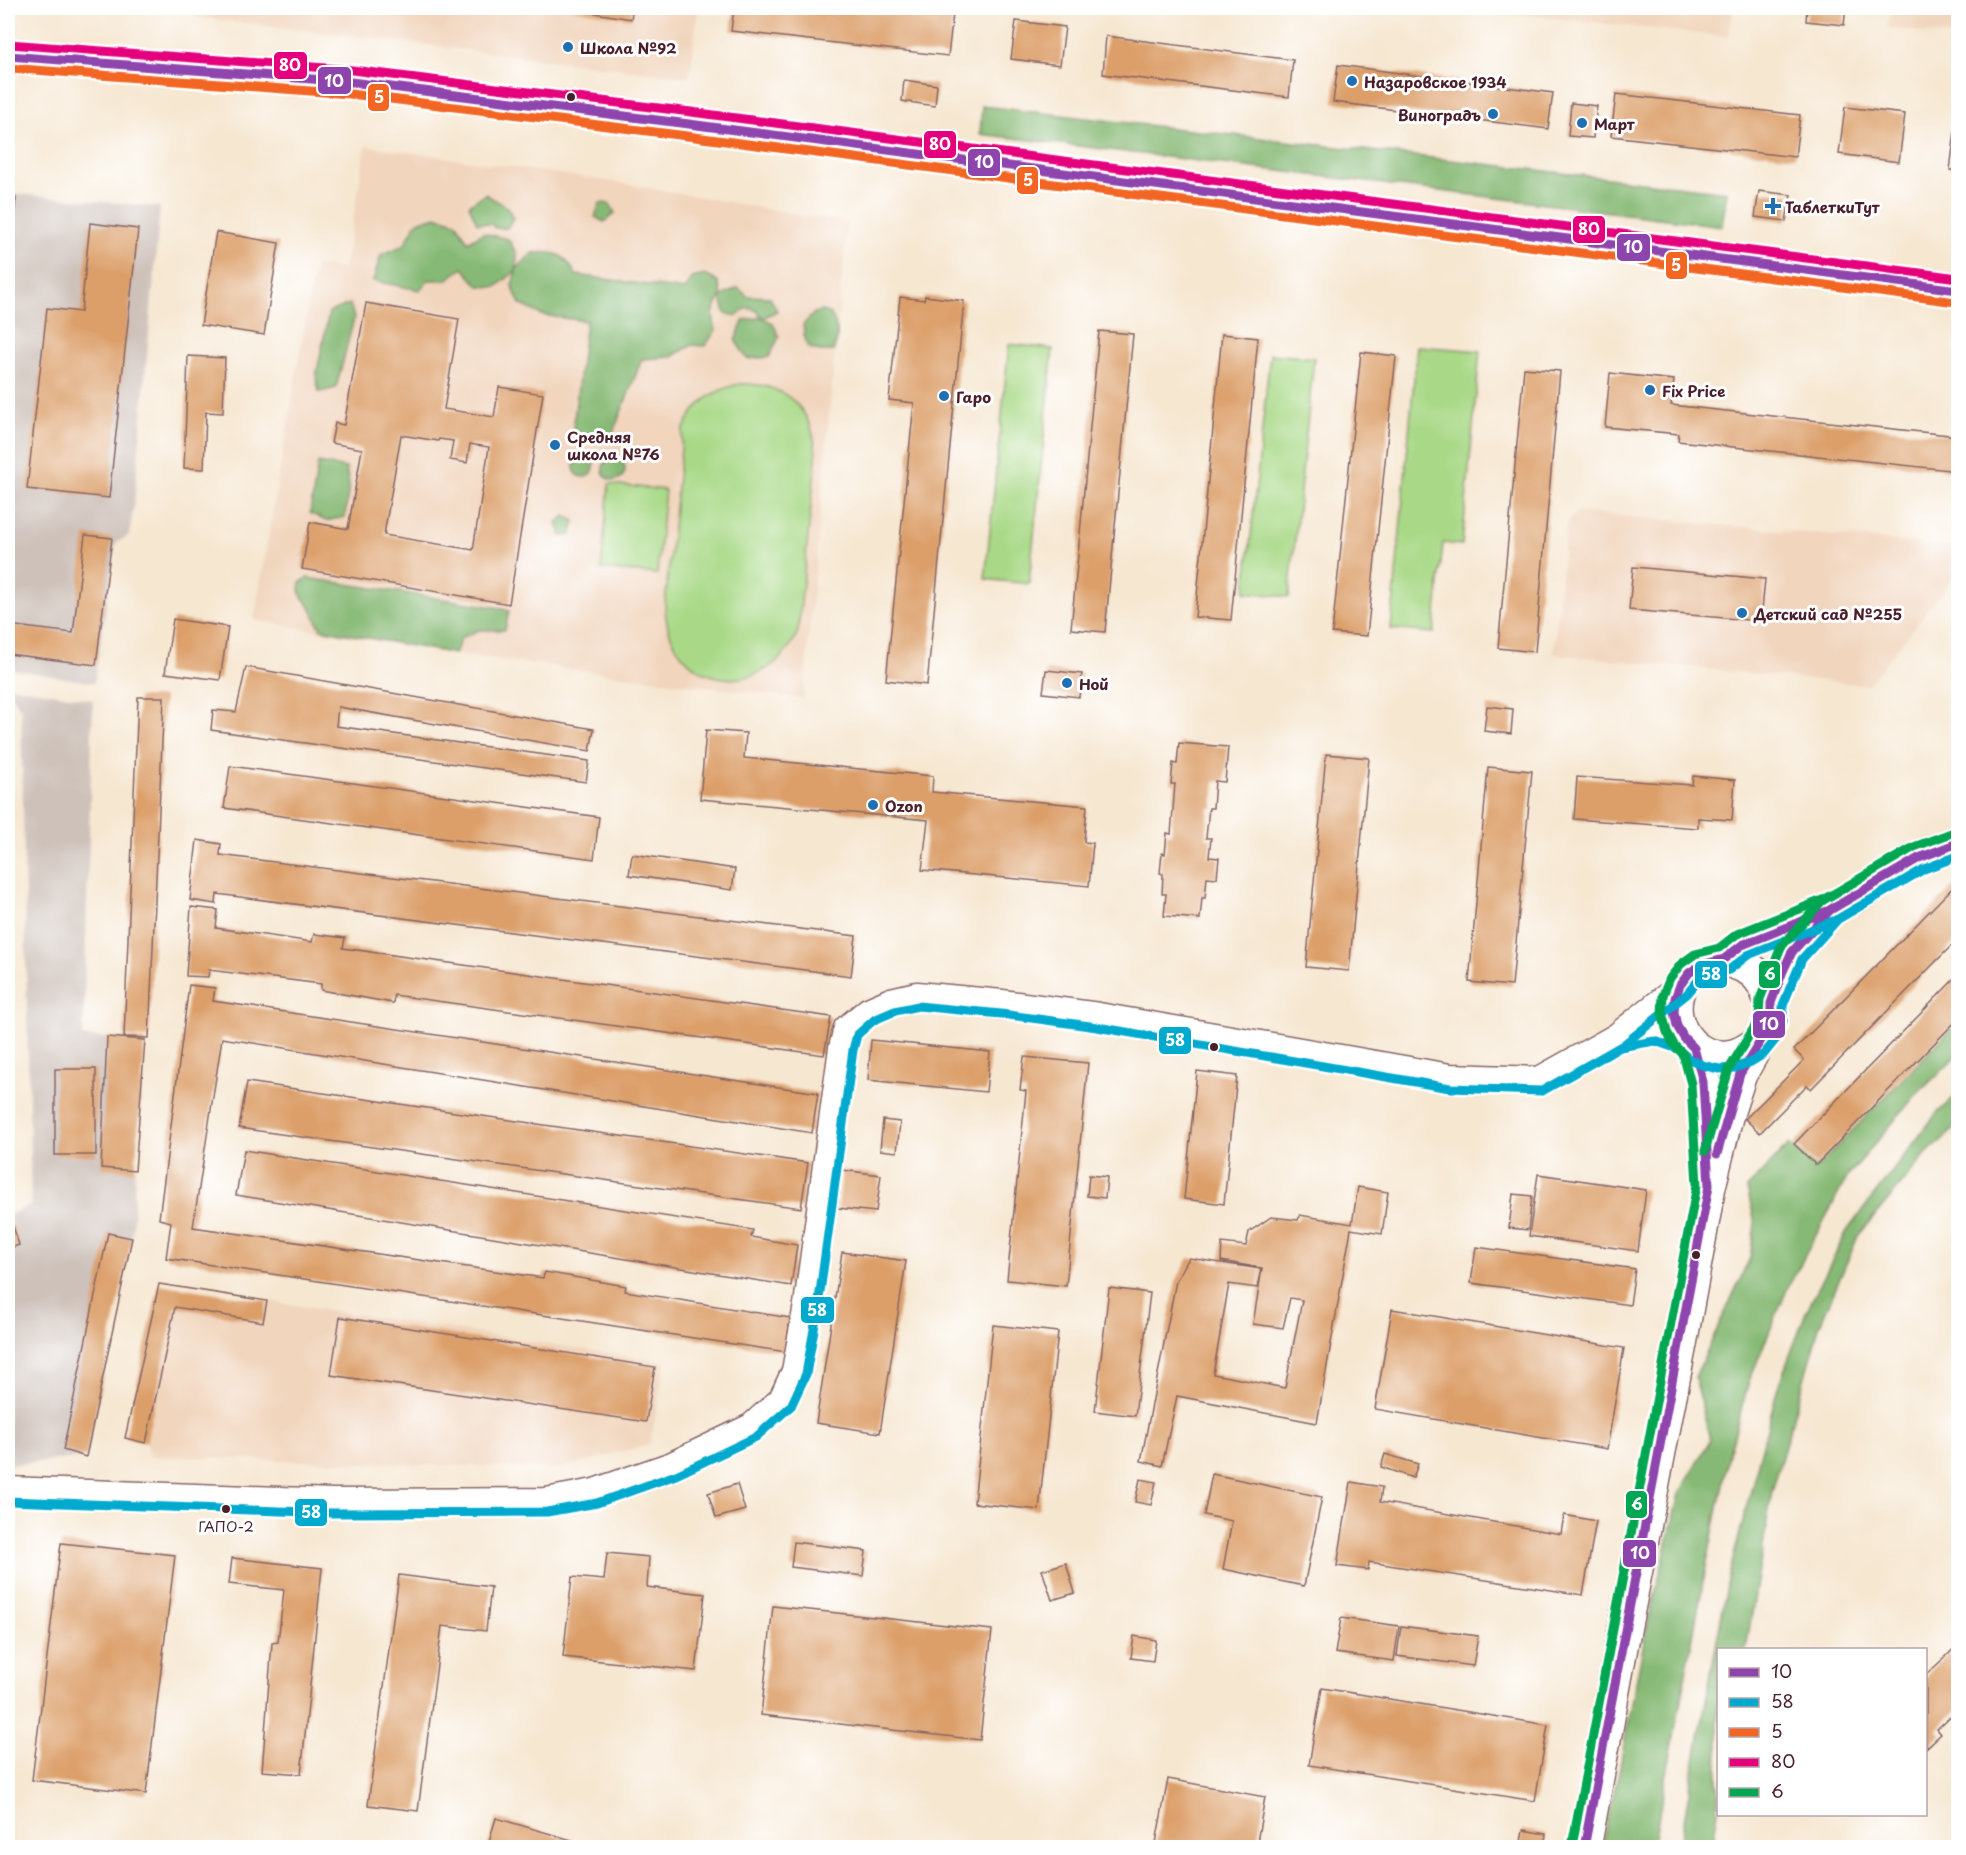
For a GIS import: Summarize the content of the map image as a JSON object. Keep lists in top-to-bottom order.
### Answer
{
  "places": {
    "other": [
      "Школа №92",
      "Назаровское 1934",
      "Виноградъ",
      "Март",
      "Fix Price",
      "Гаро",
      "Средняя школа №76",
      "Детский сад №255",
      "Ной",
      "Ozon",
      "ГАПО-2"
    ],
    "health": ["ТаблеткиТут"]
  },
  "lines": [
    "transit line 80",
    "transit line 10",
    "transit line 5",
    "transit line 6",
    "transit line 58"
  ],
  "legend": [
    "10",
    "58",
    "5",
    "80",
    "6"
  ]
}
